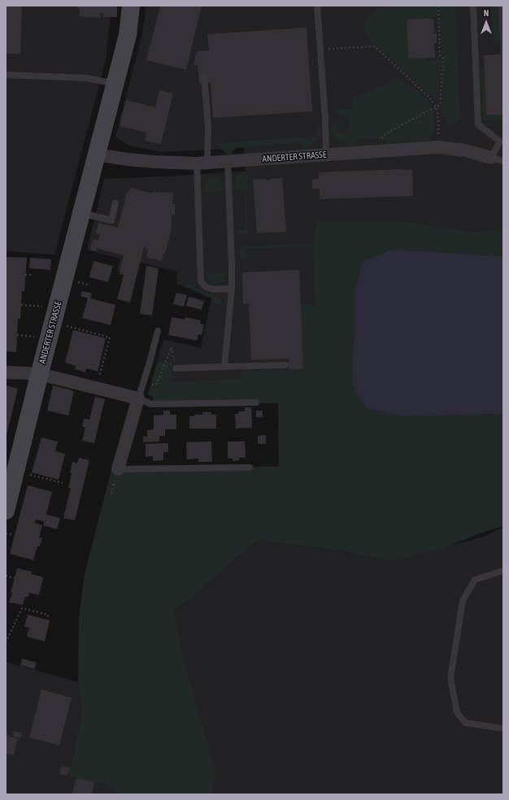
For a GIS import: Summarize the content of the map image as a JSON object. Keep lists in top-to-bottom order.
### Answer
{
  "streets": {
    "main road": ["ANDERTER STRASSE"]
  },
  "north": "top"
}
